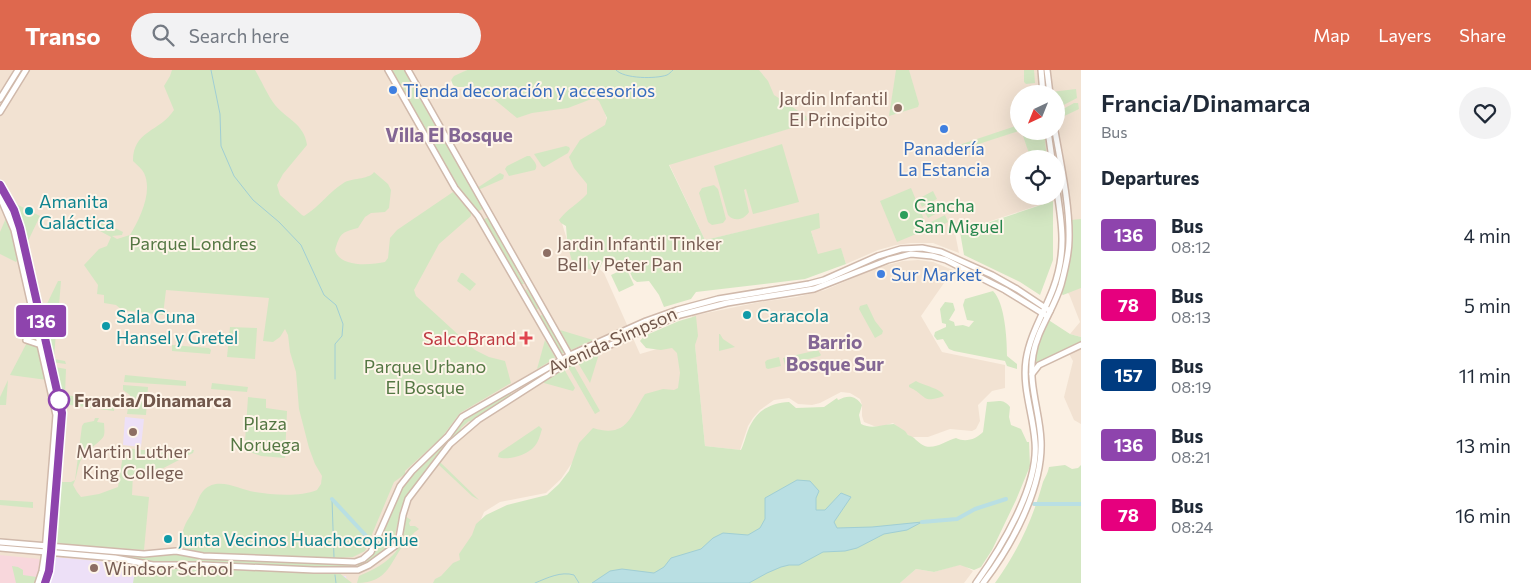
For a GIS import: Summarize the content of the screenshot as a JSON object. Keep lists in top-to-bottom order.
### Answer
{
  "streets": {
    "main road": ["Avenida Simpson"]
  },
  "districts": ["Villa El Bosque", "Barrio Bosque Sur"],
  "parks": ["Parque Londres", "Parque Urbano El Bosque", "Plaza Noruega"],
  "places": {
    "other": [
      "Tienda decoración y accesorios",
      "Jardin Infantil El Principito",
      "Panadería La Estancia",
      "Amanita Galáctica",
      "Cancha San Miguel",
      "Jardin Infantil Tinker Bell y Peter Pan",
      "Sur Market",
      "Caracola",
      "Sala Cuna Hansel y Gretel",
      "Francia/Dinamarca",
      "Martin Luther King College",
      "Junta Vecinos Huachocopihue",
      "Windsor School"
    ],
    "health": ["SalcoBrand"]
  },
  "lines": ["bus line 136"],
  "north": "bottom left",
  "page": {
    "header": "Transo",
    "search": "Search here",
    "nav": ["Map", "Layers", "Share"],
    "on_map": "136",
    "heading": [
      ["Francia/Dinamarca", "Bus"],
      "Departures"
    ],
    "list": [
      {
        "mark": "136",
        "name": "Bus",
        "note": "08:12",
        "value": "4 min"
      },
      {
        "mark": "78",
        "name": "Bus",
        "note": "08:13",
        "value": "5 min"
      },
      {
        "mark": "157",
        "name": "Bus",
        "note": "08:19",
        "value": "11 min"
      },
      {
        "mark": "136",
        "name": "Bus",
        "note": "08:21",
        "value": "13 min"
      },
      {
        "mark": "78",
        "name": "Bus",
        "note": "08:24",
        "value": "16 min"
      }
    ]
  }
}
